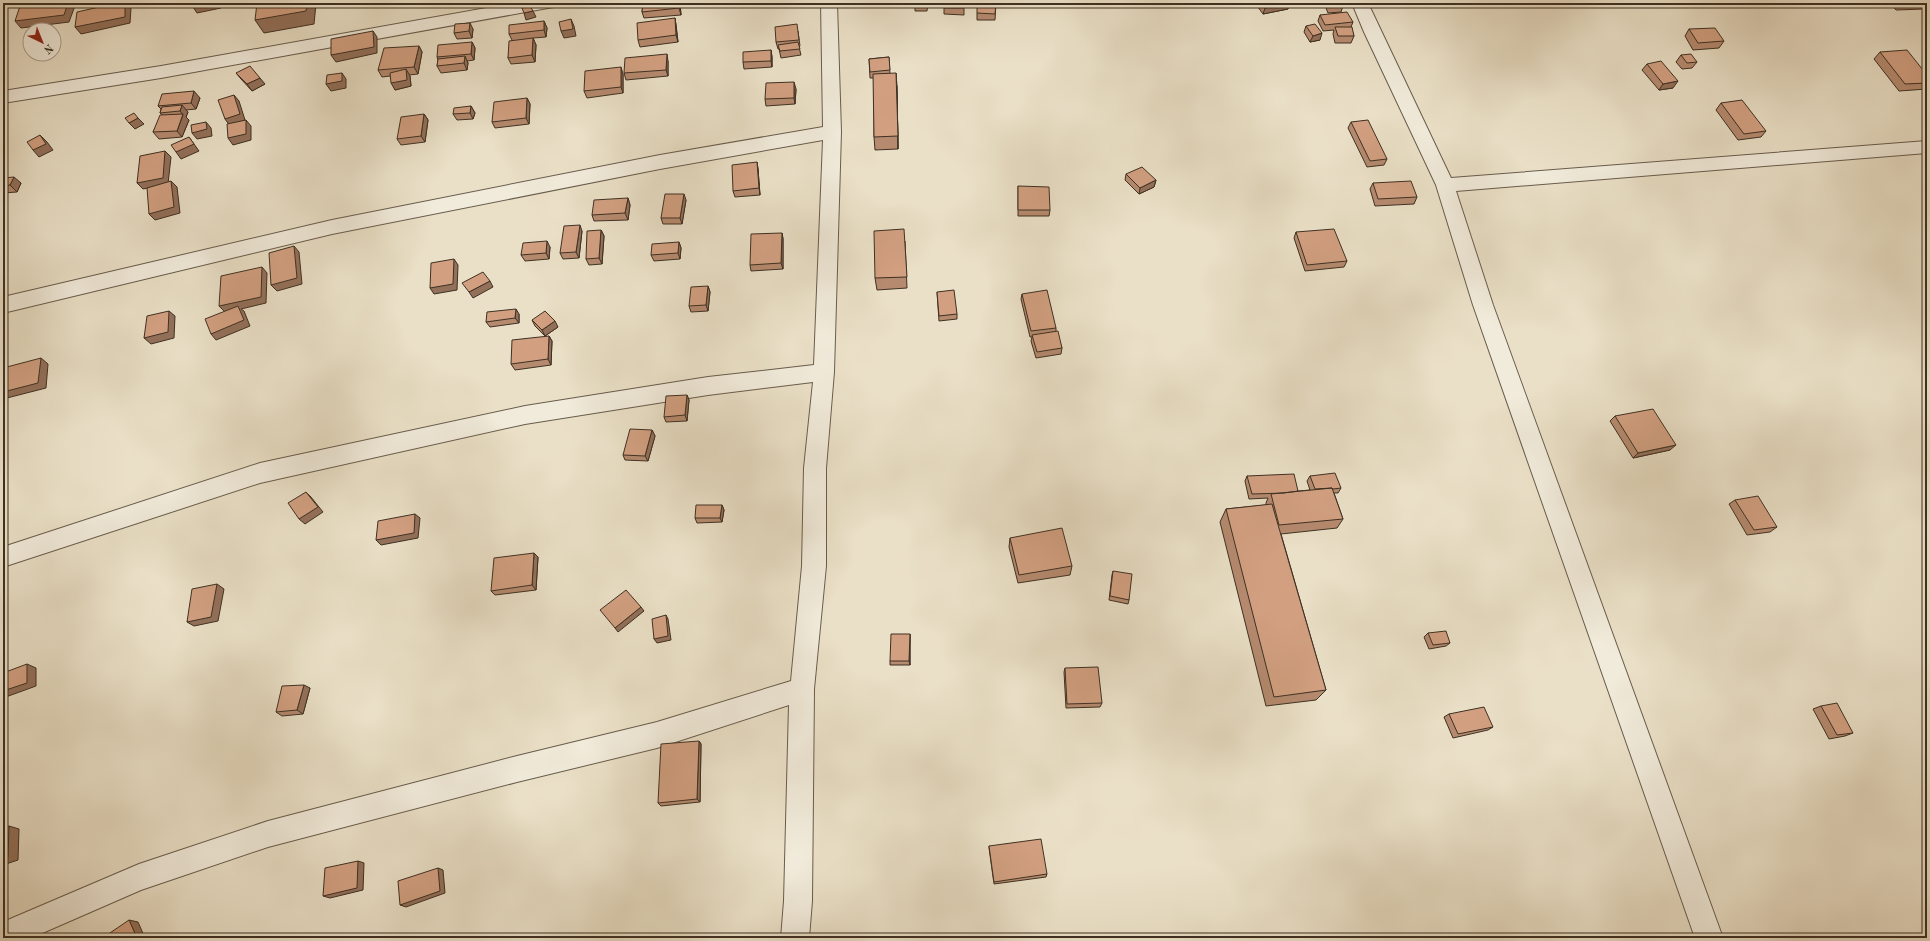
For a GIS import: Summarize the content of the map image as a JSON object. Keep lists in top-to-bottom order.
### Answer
{
  "north": "bottom right"
}
